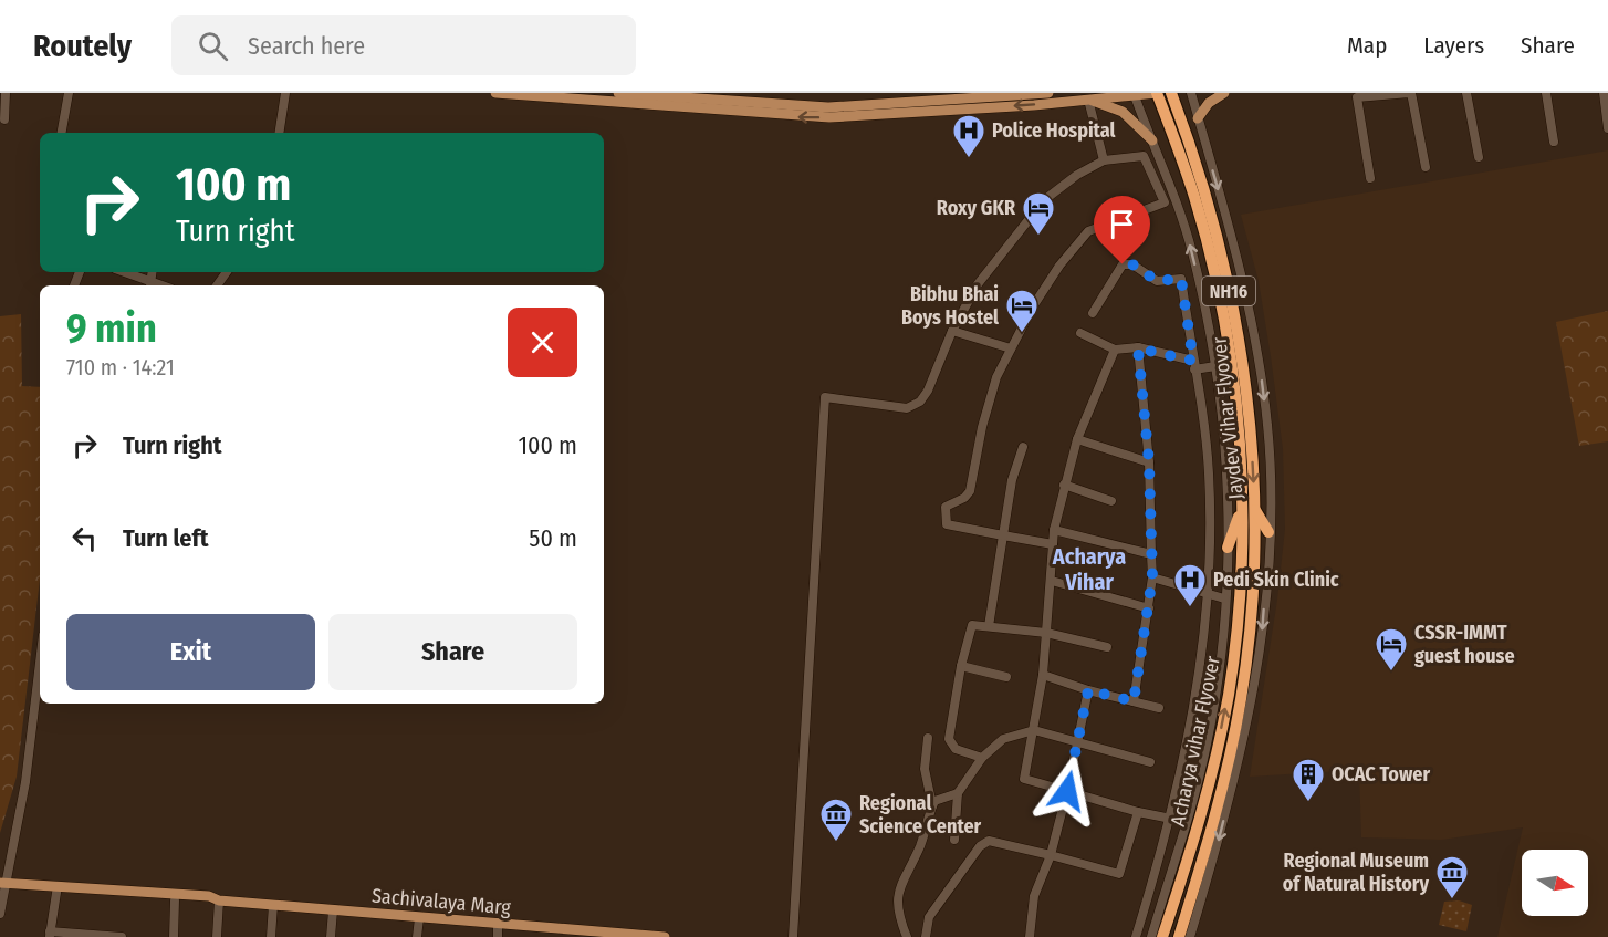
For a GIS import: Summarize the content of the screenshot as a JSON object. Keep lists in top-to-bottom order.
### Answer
{
  "streets": {
    "highway": ["NH16", "Jaydev Vihar Flyover", "Acharya vihar Flyover"],
    "main road": ["Sachivalaya Marg"]
  },
  "crossings": [
    ["Jaydev Vihar Flyover", "Acharya vihar Flyover"]
  ],
  "districts": ["Acharya Vihar"],
  "places": {
    "hospital": ["Police Hospital", "Pedi Skin Clinic"],
    "hotel": ["Roxy GKR", "Bibhu Bhai Boys Hostel", "CSSR-IMMT guest house"],
    "building": ["OCAC Tower"],
    "museum": ["Regional Science Center", "Regional Museum of Natural History"]
  },
  "north": "right",
  "page": {
    "header": "Routely",
    "search": "Search here",
    "nav": ["Map", "Layers", "Share"],
    "turn": ["100 m", "Turn right"],
    "heading": ["9 min", "710 m · 14:21"],
    "list": [
      {
        "name": "Turn right",
        "value": "100 m"
      },
      {
        "name": "Turn left",
        "value": "50 m"
      }
    ],
    "buttons": ["Exit", "Share"]
  }
}
